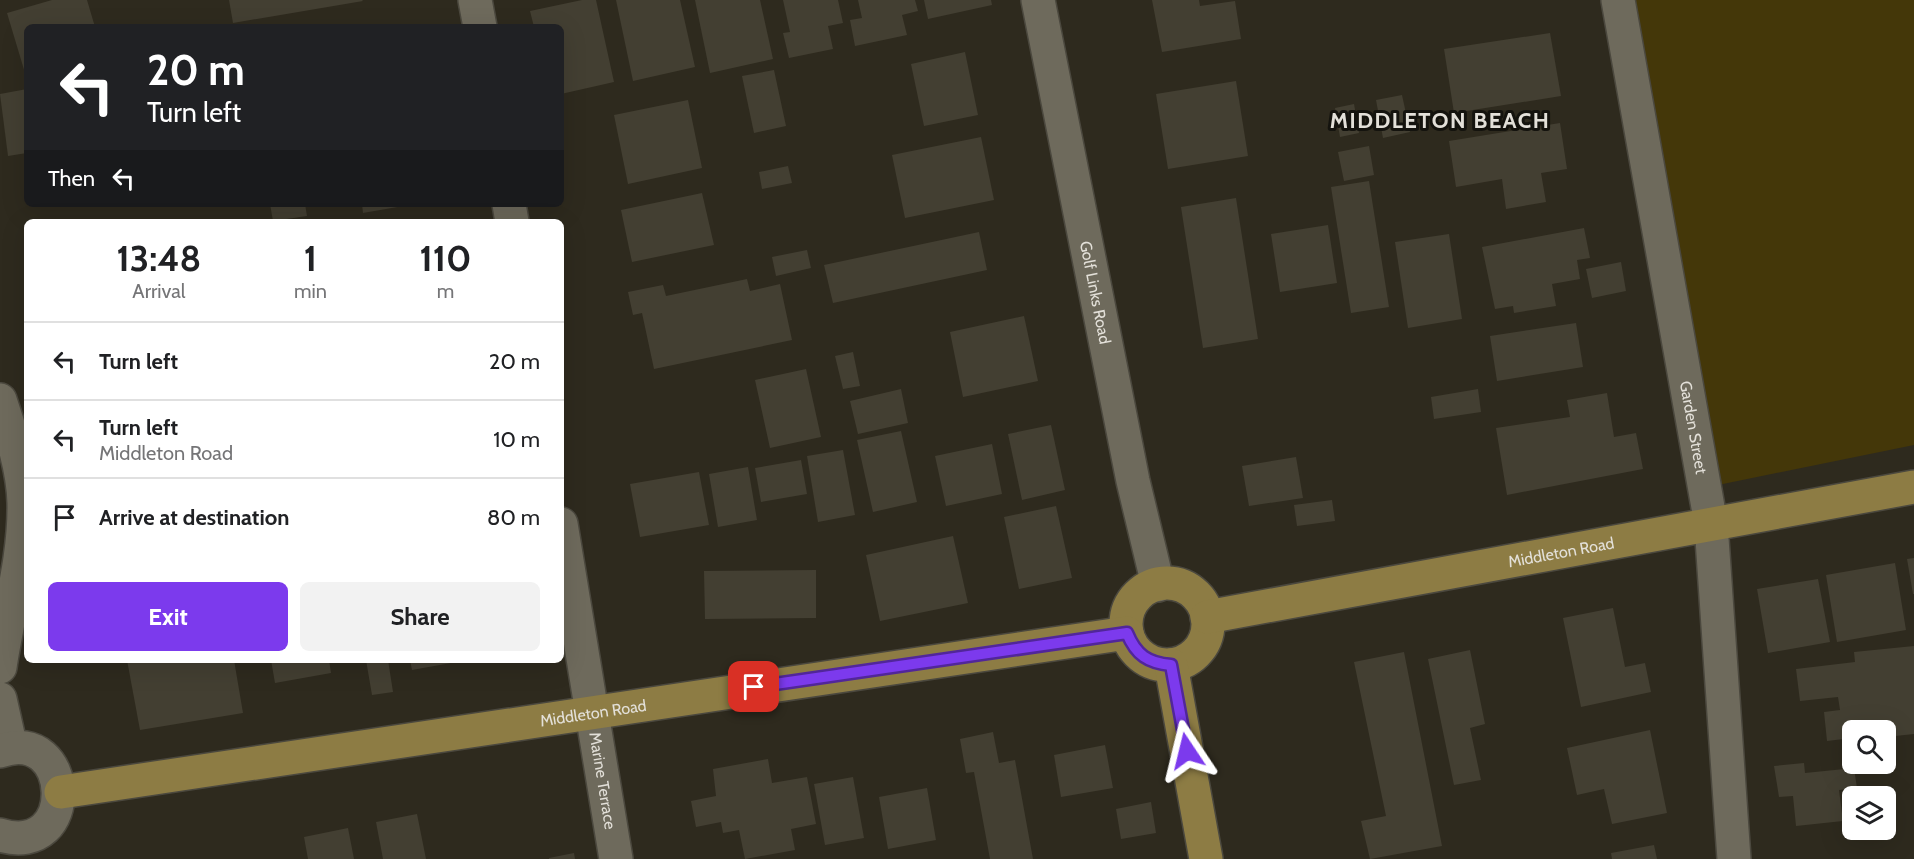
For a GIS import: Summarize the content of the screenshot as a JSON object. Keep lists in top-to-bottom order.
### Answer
{
  "streets": {
    "main road": ["Middleton Road"],
    "street": ["Golf Links Road", "Garden Street", "Marine Terrace"]
  },
  "crossings": [
    ["Golf Links Road", "Middleton Road"],
    ["Garden Street", "Middleton Road"],
    ["Middleton Road", "Marine Terrace"]
  ],
  "districts": ["MIDDLETON BEACH"],
  "page": {
    "turn": ["20 m", "Turn left"],
    "then": "Then",
    "eta": [
      "13:48",
      "Arrival",
      "1",
      "min",
      "110",
      "m"
    ],
    "list": [
      {
        "name": "Turn left",
        "value": "20 m"
      },
      {
        "name": "Turn left",
        "note": "Middleton Road",
        "value": "10 m"
      },
      {
        "name": "Arrive at destination",
        "value": "80 m"
      }
    ],
    "buttons": ["Exit", "Share"]
  }
}
